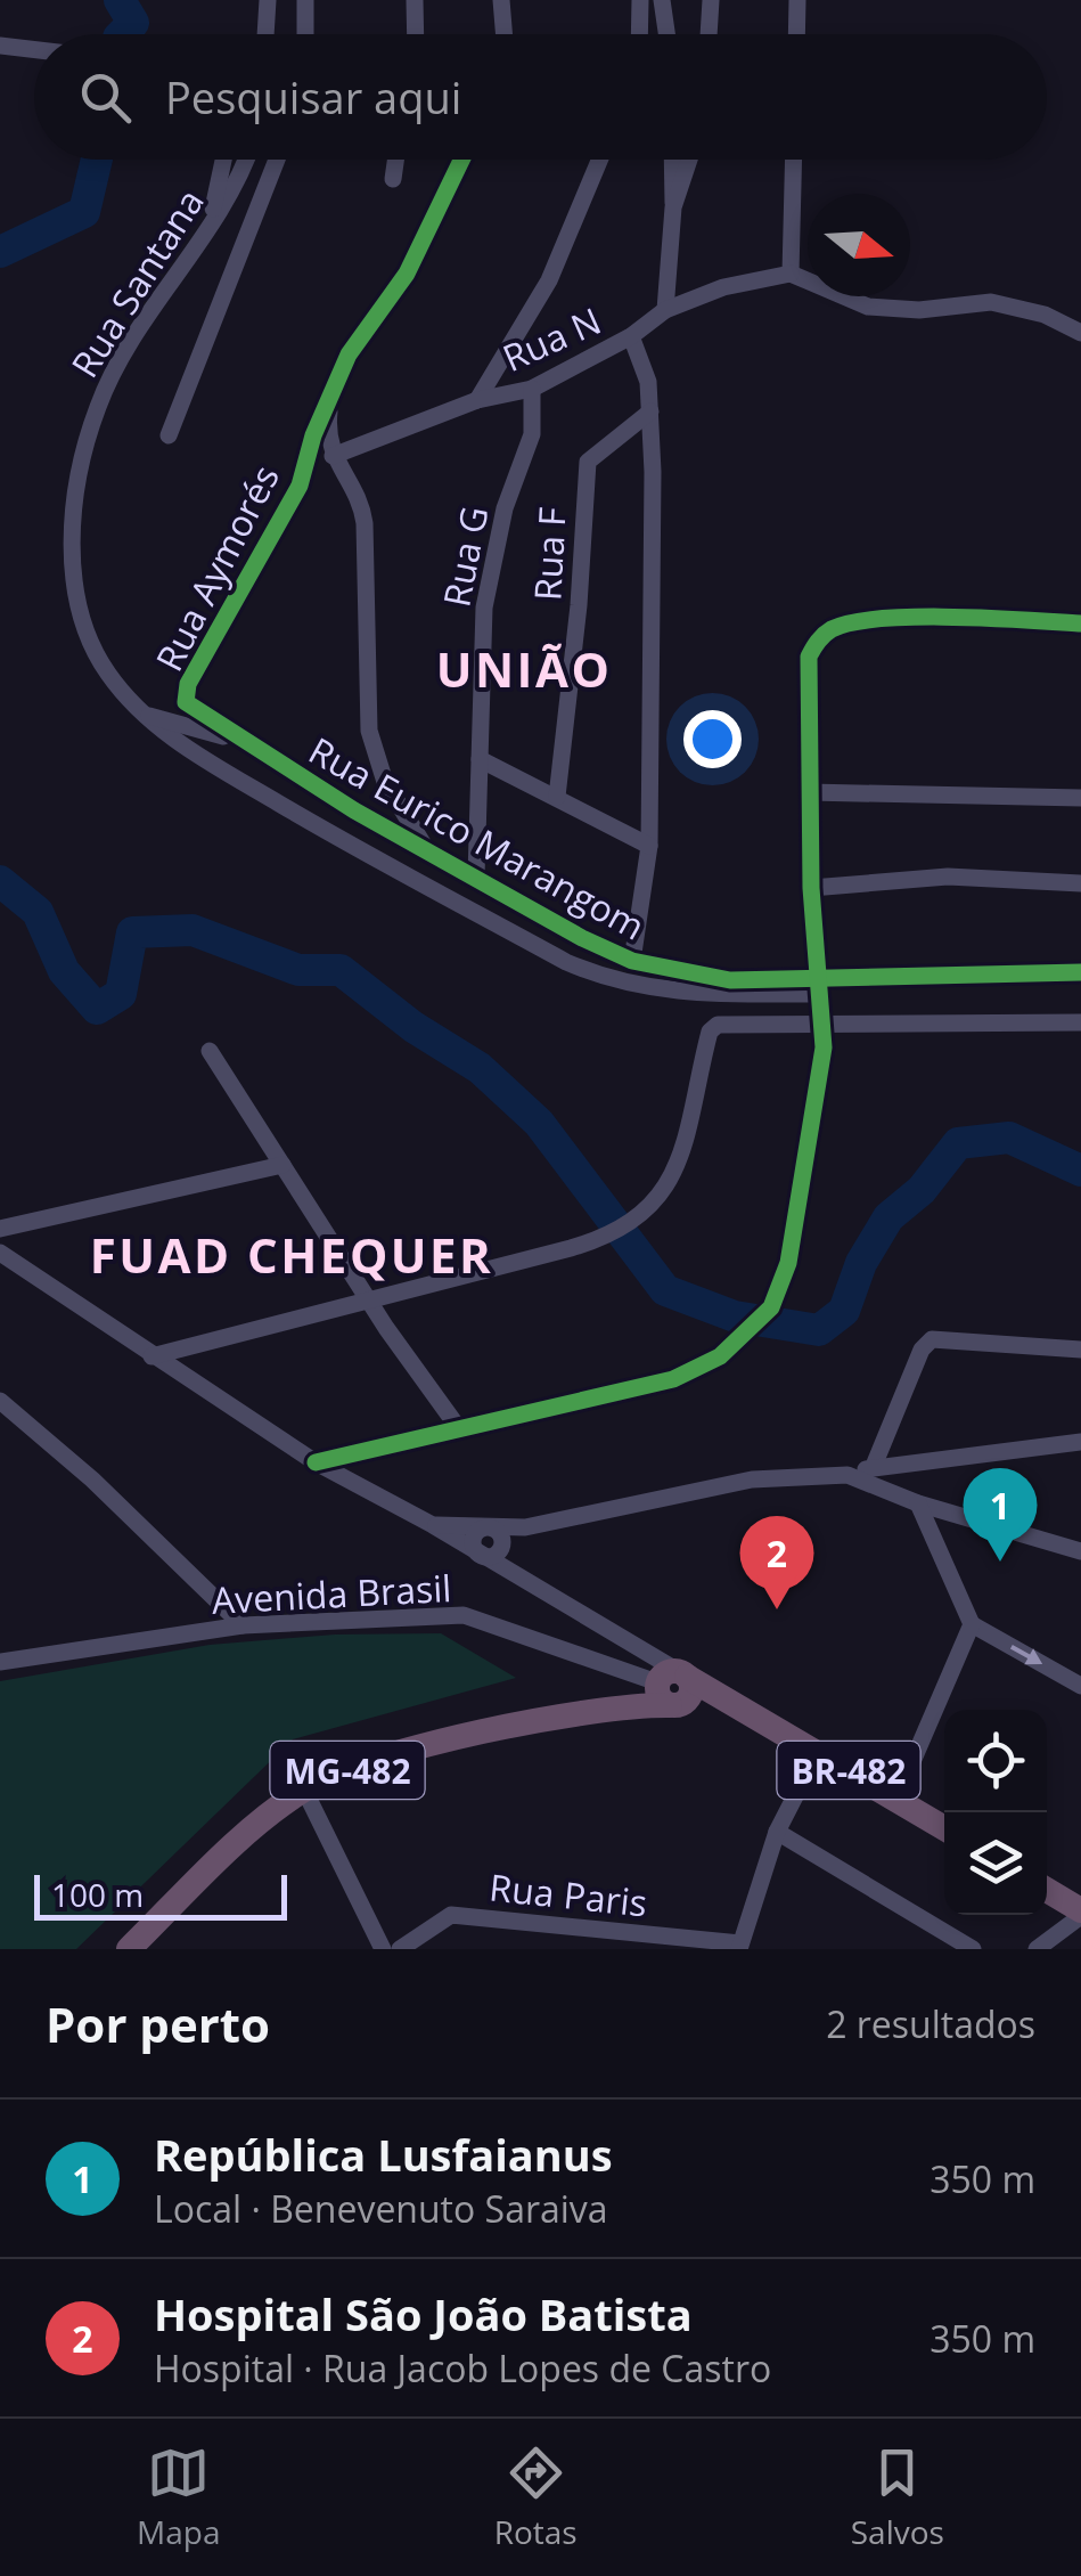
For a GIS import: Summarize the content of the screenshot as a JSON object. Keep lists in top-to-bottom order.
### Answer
{
  "streets": {
    "highway": ["MG-482", "BR-482"],
    "street": [
      "Rua Santana",
      "Rua N",
      "Rua F",
      "Rua G",
      "Rua Aymorés",
      "Rua Eurico Marangom",
      "Avenida Brasil",
      "Rua Paris"
    ]
  },
  "crossings": [
    ["Rua Santana", "Rua Eurico Marangom"],
    ["Rua N", "Rua G"],
    ["Rua G", "Rua Eurico Marangom"],
    ["Rua Aymorés", "Rua Eurico Marangom"],
    ["Avenida Brasil", "MG-482"],
    ["Avenida Brasil", "BR-482"],
    ["MG-482", "BR-482"]
  ],
  "districts": ["UNIÃO", "FUAD CHEQUER"],
  "scale_bar": "100 m",
  "north": "right",
  "page": {
    "search": "Pesquisar aqui",
    "pins": ["1", "2"],
    "scale": "100 m",
    "heading": ["Por perto", "2 resultados"],
    "list": [
      {
        "mark": "1",
        "name": "República Lusfaianus",
        "note": "Local · Benevenuto Saraiva",
        "value": "350 m"
      },
      {
        "mark": "2",
        "name": "Hospital São João Batista",
        "note": "Hospital · Rua Jacob Lopes de Castro",
        "value": "350 m"
      }
    ],
    "nav": ["Mapa", "Rotas", "Salvos"]
  }
}
